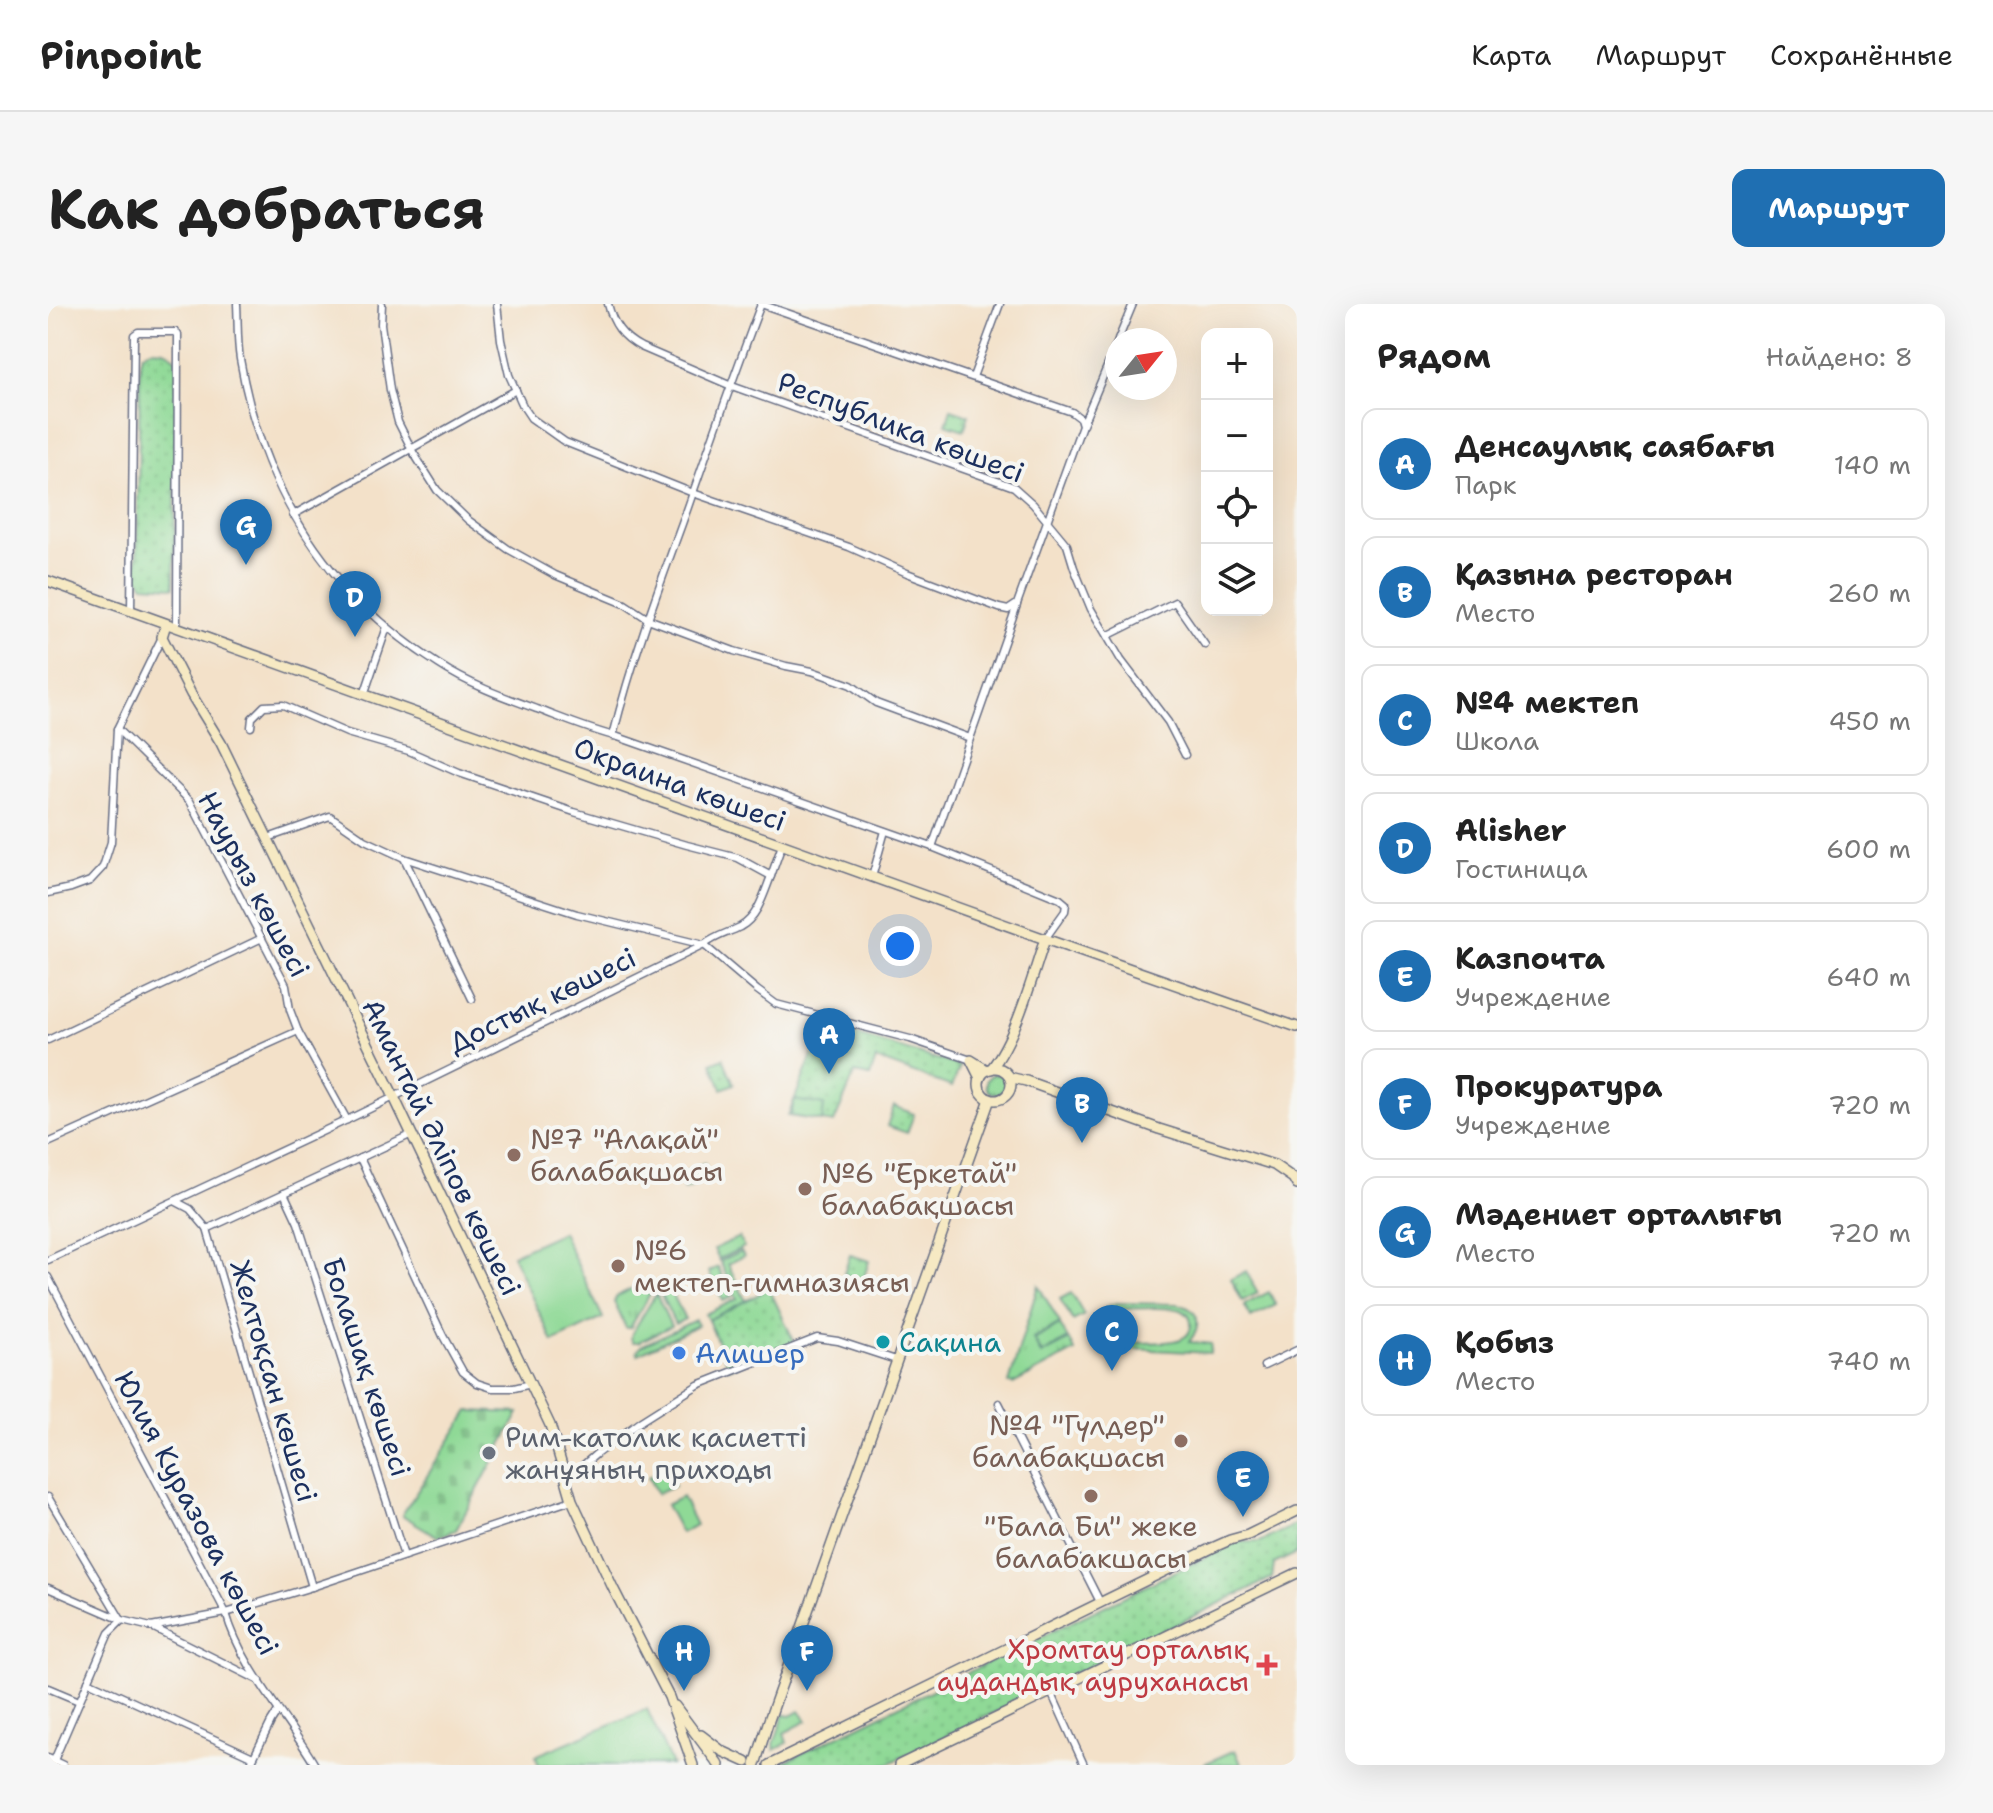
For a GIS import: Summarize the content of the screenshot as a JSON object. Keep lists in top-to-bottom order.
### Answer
{
  "streets": {
    "main road": ["Окраина көшесі", "Амантай Әліпов көшесі"],
    "street": [
      "Республика көшесі",
      "Наурыз көшесі",
      "Достық көшесі",
      "Болашақ көшесі",
      "Желтоқсан көшесі",
      "Юлия Куразова көшесі"
    ]
  },
  "crossings": [
    ["Окраина көшесі", "Достық көшесі"],
    ["Наурыз көшесі", "Достық көшесі"],
    ["Достық көшесі", "Амантай Әліпов көшесі"],
    ["Достық көшесі", "Желтоқсан көшесі"]
  ],
  "places": {
    "other": [
      "№7 \"Алақай\" балабақшасы",
      "№6 \"Еркетай\" балабақшасы",
      "№6 мектеп-гимназиясы",
      "Сақина",
      "Алишер",
      "№4 \"Гүлдер\" балабақшасы",
      "Рим-католик қасиетті жанұяның приходы",
      "\"Бала Би\" жеке балабакшасы"
    ],
    "health": ["Хромтау орталық аудандық ауруханасы"]
  },
  "north": "top right",
  "page": {
    "header": "Pinpoint",
    "nav": ["Карта", "Маршрут", "Сохранённые"],
    "buttons": "Маршрут",
    "title": "Как добраться",
    "heading": ["Рядом", "Найдено: 8"],
    "map_buttons": ["+", "−"],
    "list": [
      {
        "mark": "A",
        "name": "Денсаулық саябағы",
        "note": "Парк",
        "value": "140 m"
      },
      {
        "mark": "B",
        "name": "Қазына ресторан",
        "note": "Место",
        "value": "260 m"
      },
      {
        "mark": "C",
        "name": "№4 мектеп",
        "note": "Школа",
        "value": "450 m"
      },
      {
        "mark": "D",
        "name": "Alisher",
        "note": "Гостиница",
        "value": "600 m"
      },
      {
        "mark": "E",
        "name": "Казпочта",
        "note": "Учреждение",
        "value": "640 m"
      },
      {
        "mark": "F",
        "name": "Прокуратура",
        "note": "Учреждение",
        "value": "720 m"
      },
      {
        "mark": "G",
        "name": "Мәдениет орталығы",
        "note": "Место",
        "value": "720 m"
      },
      {
        "mark": "H",
        "name": "Қобыз",
        "note": "Место",
        "value": "740 m"
      }
    ],
    "pins": [
      "G",
      "D",
      "A",
      "B",
      "C",
      "E",
      "F",
      "H"
    ]
  }
}
